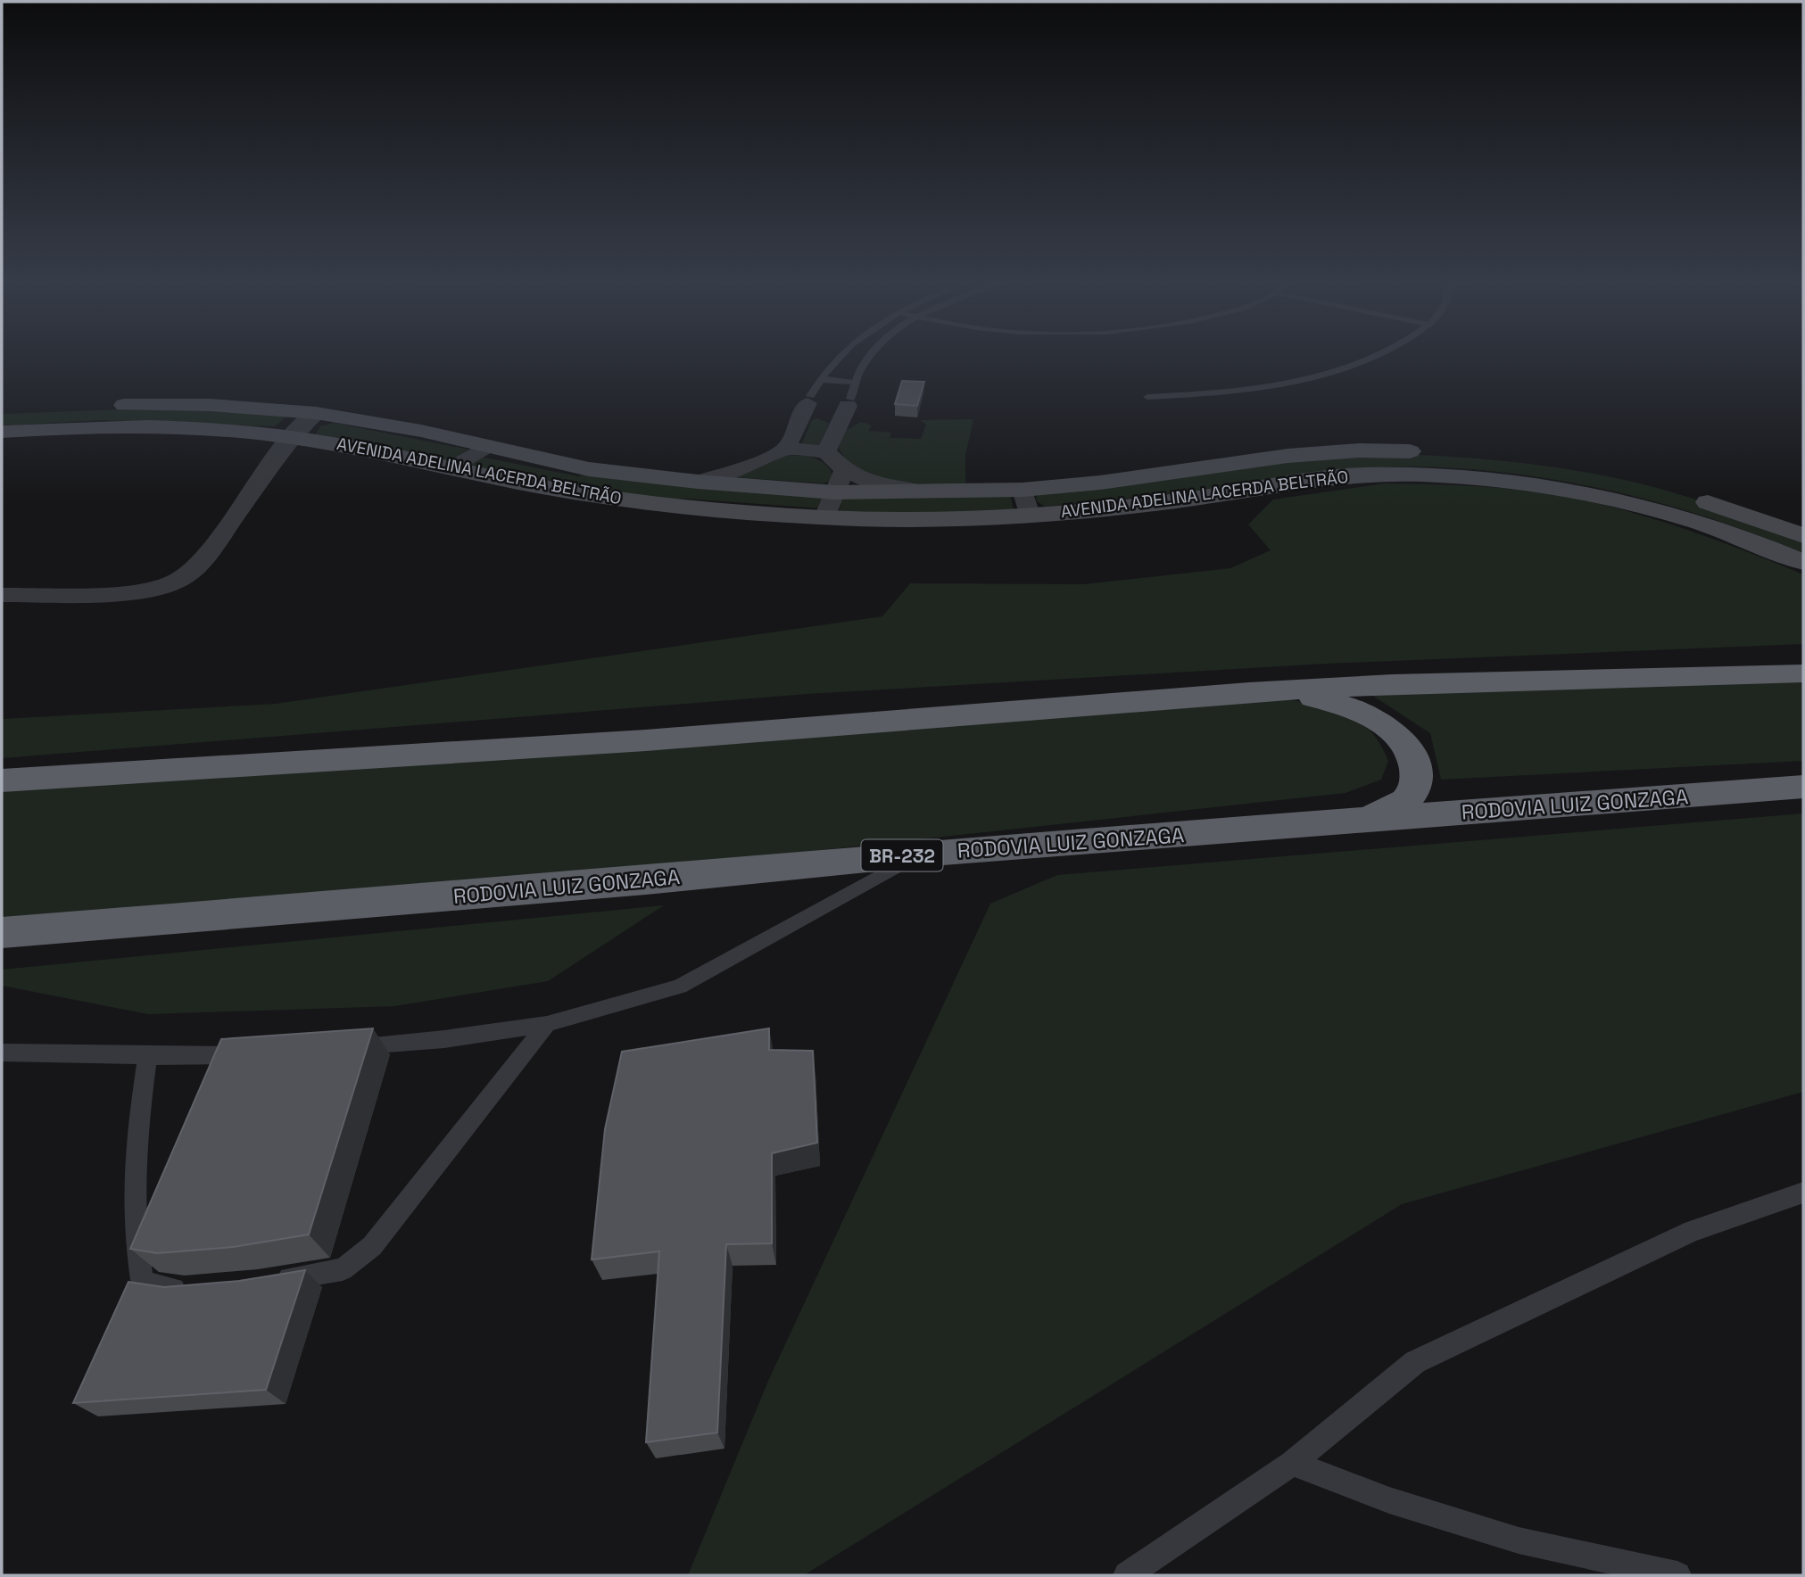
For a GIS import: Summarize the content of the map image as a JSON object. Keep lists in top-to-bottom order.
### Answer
{
  "streets": {
    "highway": ["RODOVIA LUIZ GONZAGA", "BR-232"],
    "main road": ["AVENIDA ADELINA LACERDA BELTRÃO"]
  }
}
